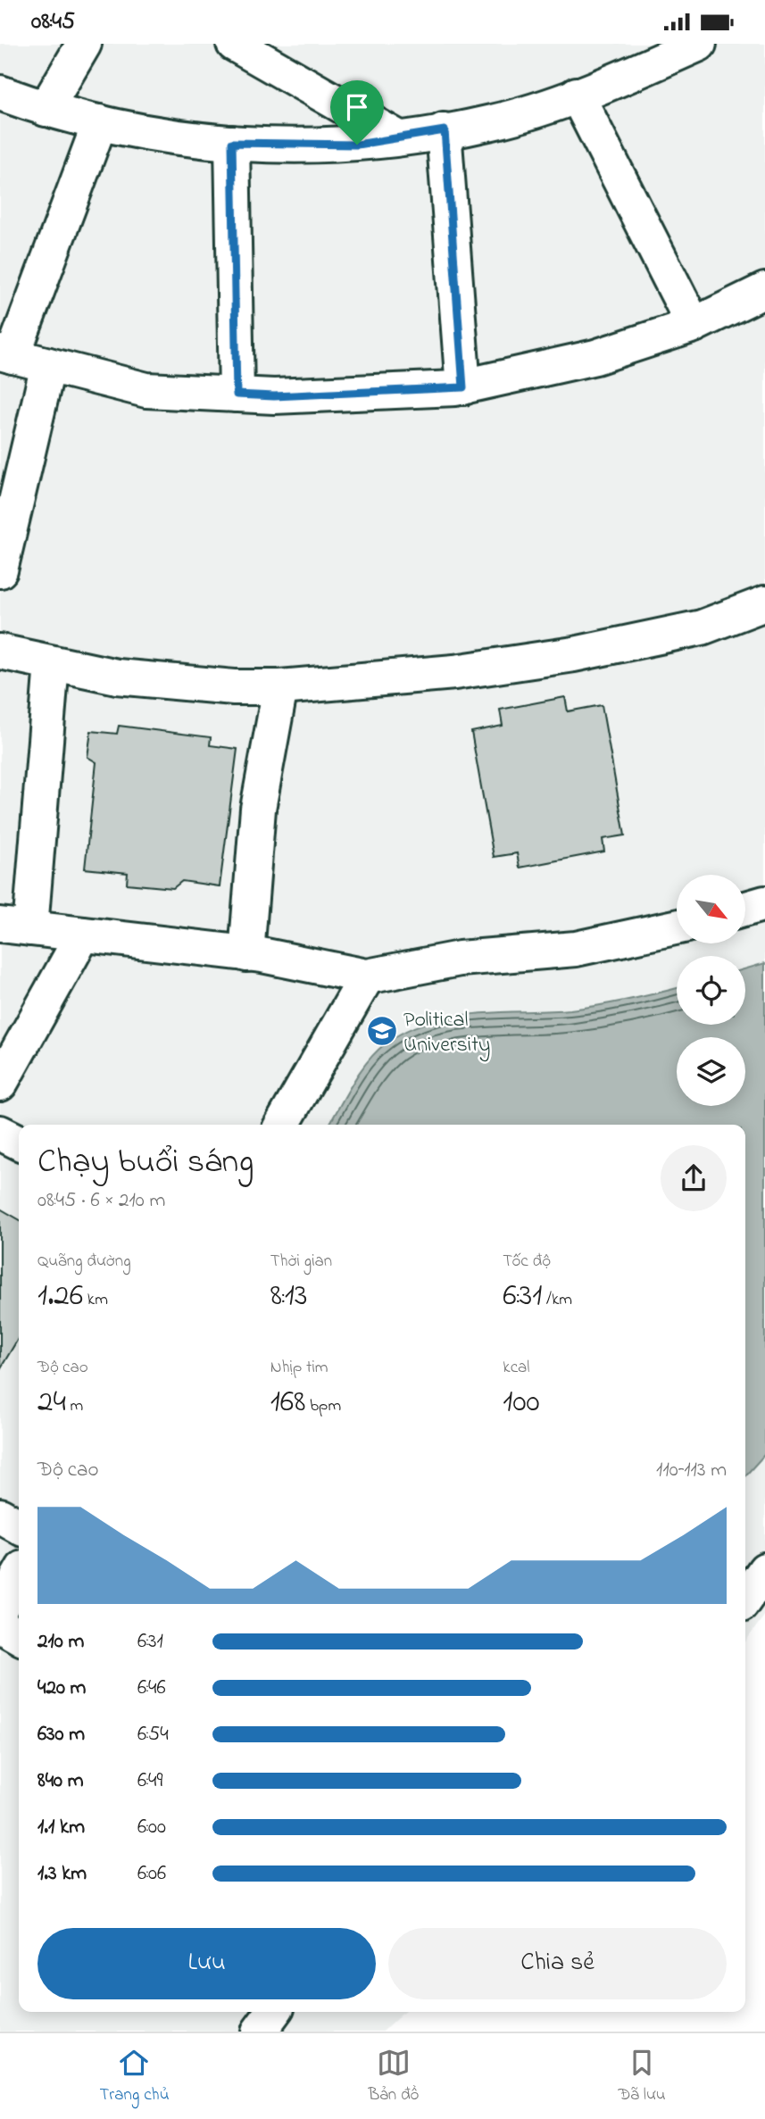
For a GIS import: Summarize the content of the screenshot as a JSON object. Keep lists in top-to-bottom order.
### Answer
{
  "places": {
    "school or university": ["Political University"]
  },
  "north": "bottom right",
  "page": {
    "status": "08:45",
    "heading": ["Chạy buổi sáng", "08:45 · 6 × 210 m"],
    "stats": [
      ["Quãng đường", "1.26 km"],
      ["Thời gian", "8:13"],
      ["Tốc độ", "6:31 /km"],
      ["Độ cao", "24 m"],
      ["Nhịp tim", "168 bpm"],
      ["kcal", "100"]
    ],
    "chart": ["Độ cao", "110–113 m"],
    "list": [
      {
        "name": "210 m",
        "note": "6:31"
      },
      {
        "name": "420 m",
        "note": "6:46"
      },
      {
        "name": "630 m",
        "note": "6:54"
      },
      {
        "name": "840 m",
        "note": "6:49"
      },
      {
        "name": "1.1 km",
        "note": "6:00"
      },
      {
        "name": "1.3 km",
        "note": "6:06"
      }
    ],
    "buttons": ["Lưu", "Chia sẻ"],
    "tabs": ["Trang chủ", "Bản đồ", "Đã lưu"]
  }
}
